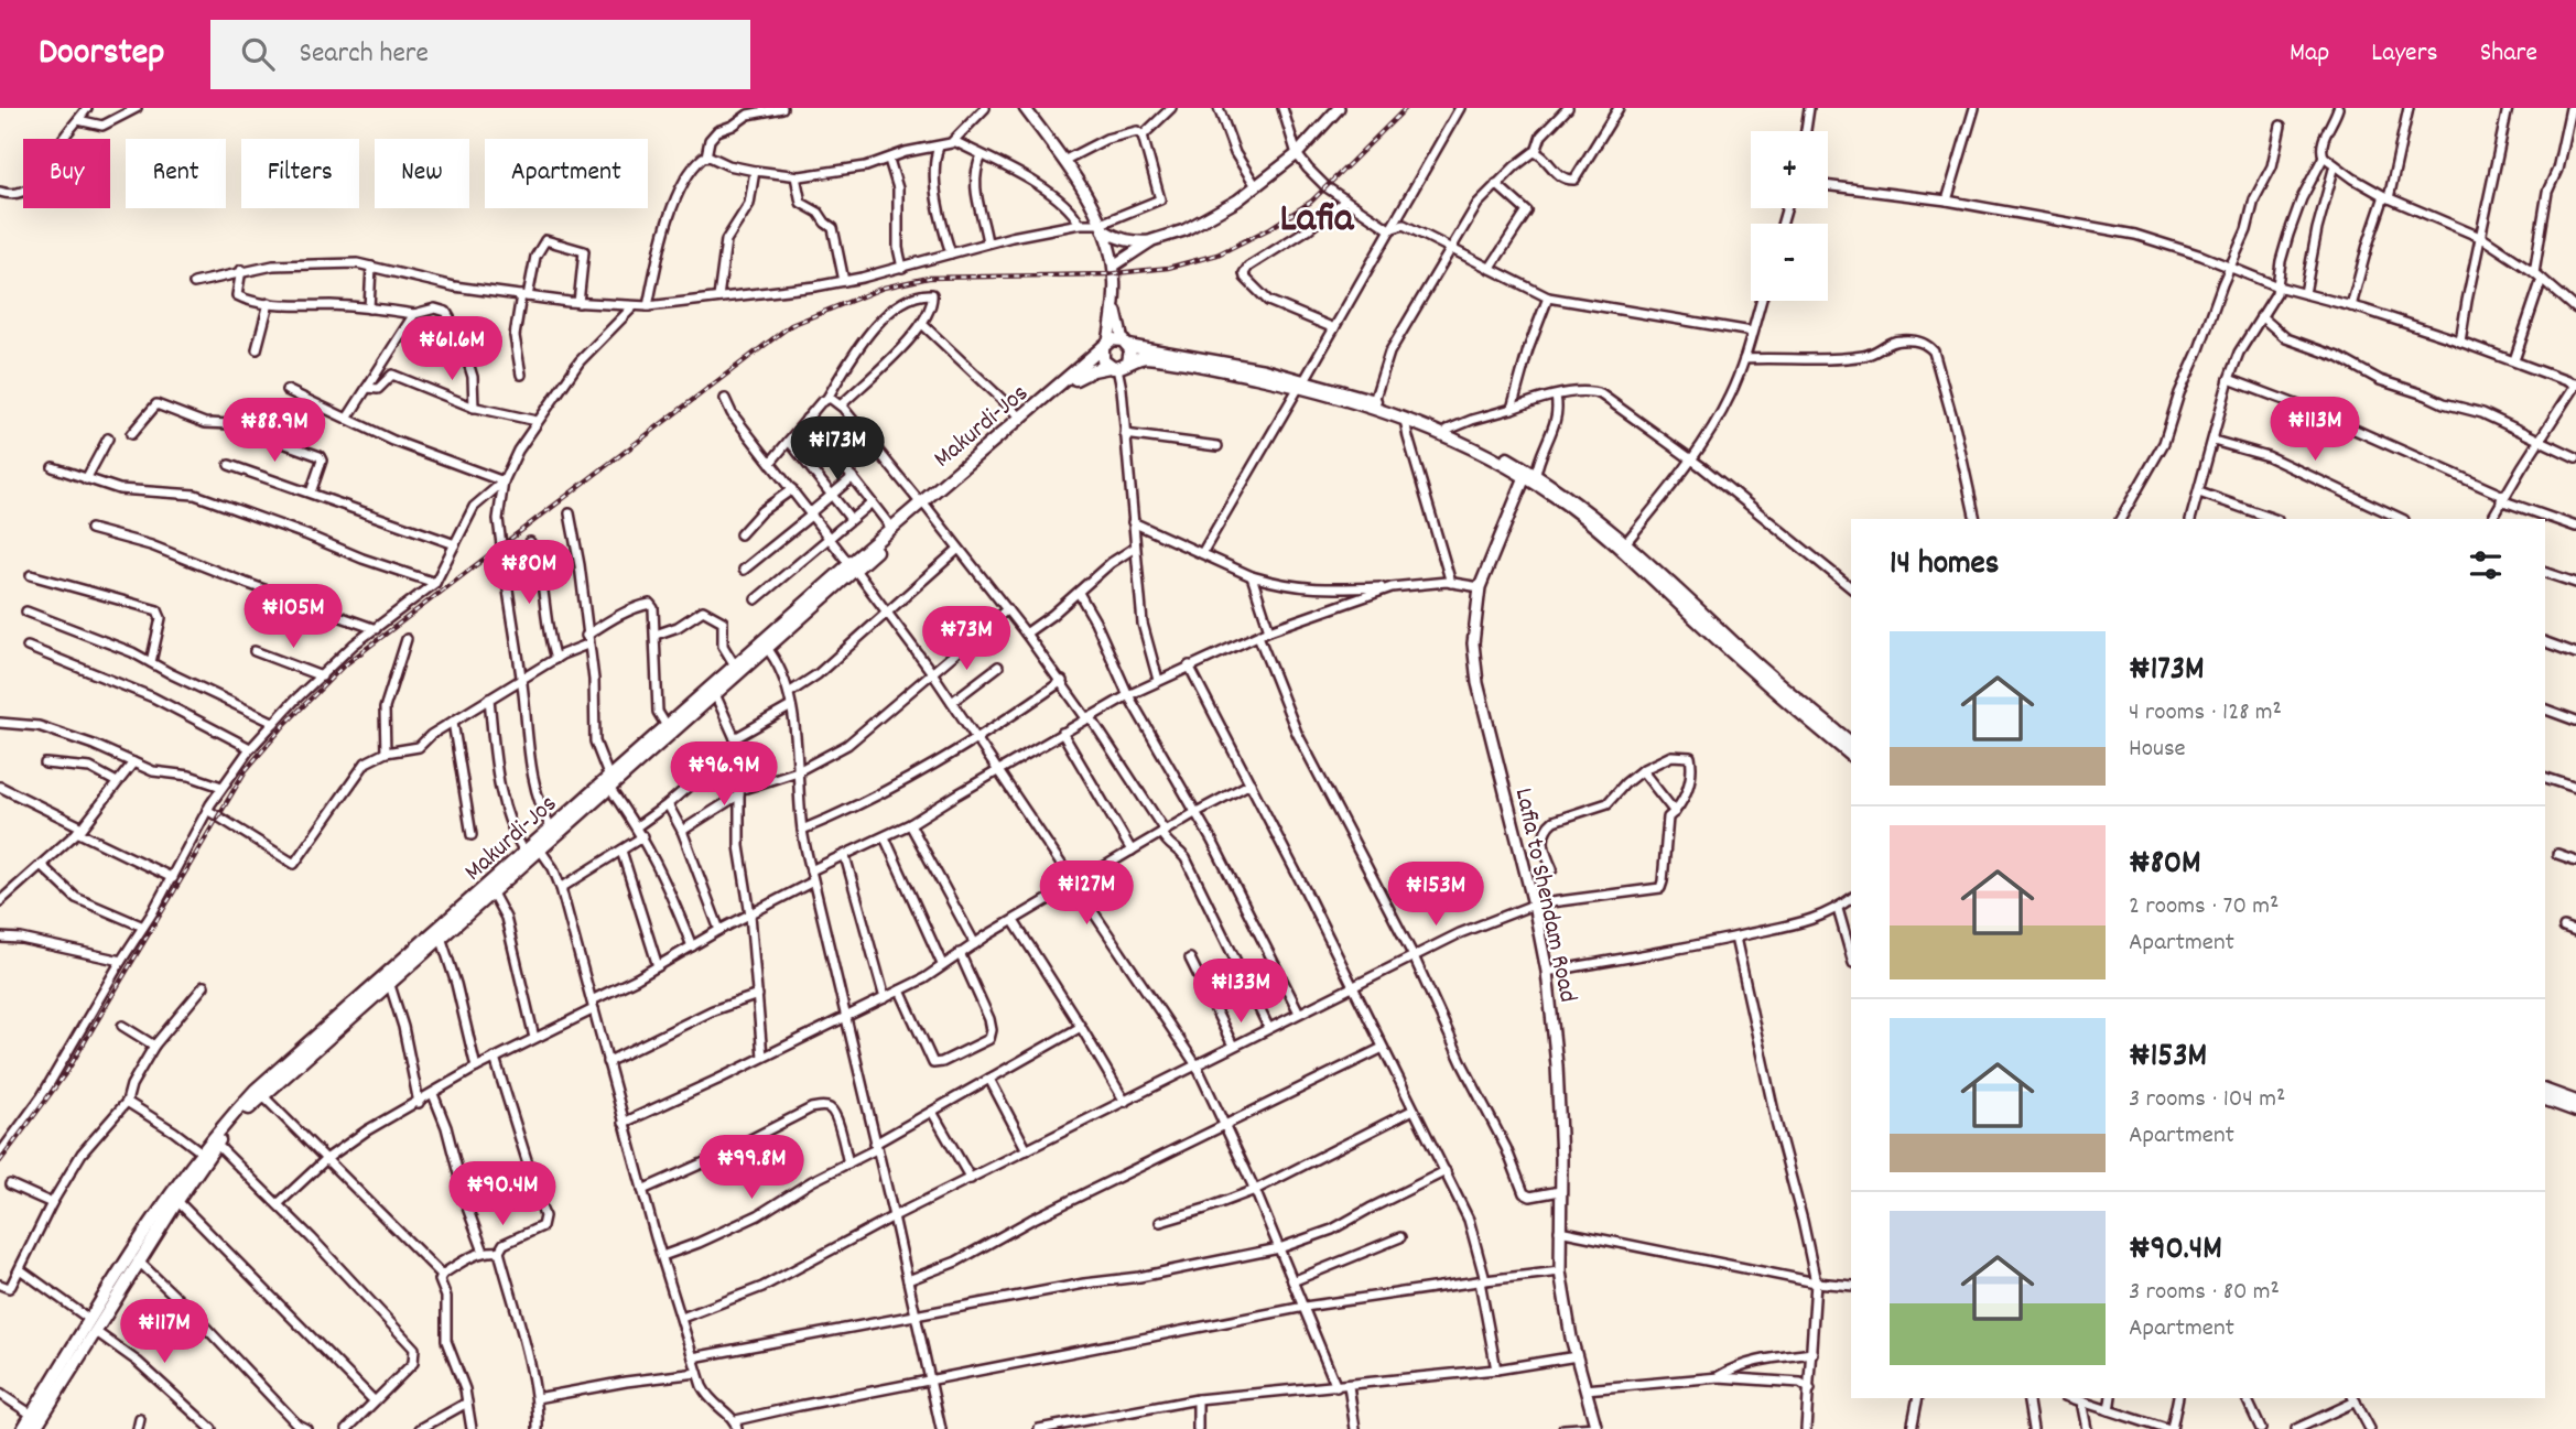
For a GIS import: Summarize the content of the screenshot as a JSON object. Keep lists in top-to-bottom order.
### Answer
{
  "streets": {
    "highway": ["Makurdi-Jos"],
    "main road": ["Lafia to Shendam Road"]
  },
  "districts": ["Lafia"],
  "page": {
    "header": "Doorstep",
    "search": "Search here",
    "nav": ["Map", "Layers", "Share"],
    "map_buttons": ["+", "−"],
    "chip": [
      "Buy",
      "Rent",
      "Filters",
      "New",
      "Apartment"
    ],
    "price": [
      "₦61.6M",
      "₦113M",
      "₦88.9M",
      "₦173M",
      "₦80M",
      "₦105M",
      "₦73M",
      "₦96.9M",
      "₦127M",
      "₦153M",
      "₦133M",
      "₦99.8M",
      "₦90.4M",
      "₦117M"
    ],
    "heading": "14 homes",
    "list": [
      {
        "name": "₦173M",
        "note": "4 rooms · 128 m² · House"
      },
      {
        "name": "₦80M",
        "note": "2 rooms · 70 m² · Apartment"
      },
      {
        "name": "₦153M",
        "note": "3 rooms · 104 m² · Apartment"
      },
      {
        "name": "₦90.4M",
        "note": "3 rooms · 80 m² · Apartment"
      }
    ]
  }
}
